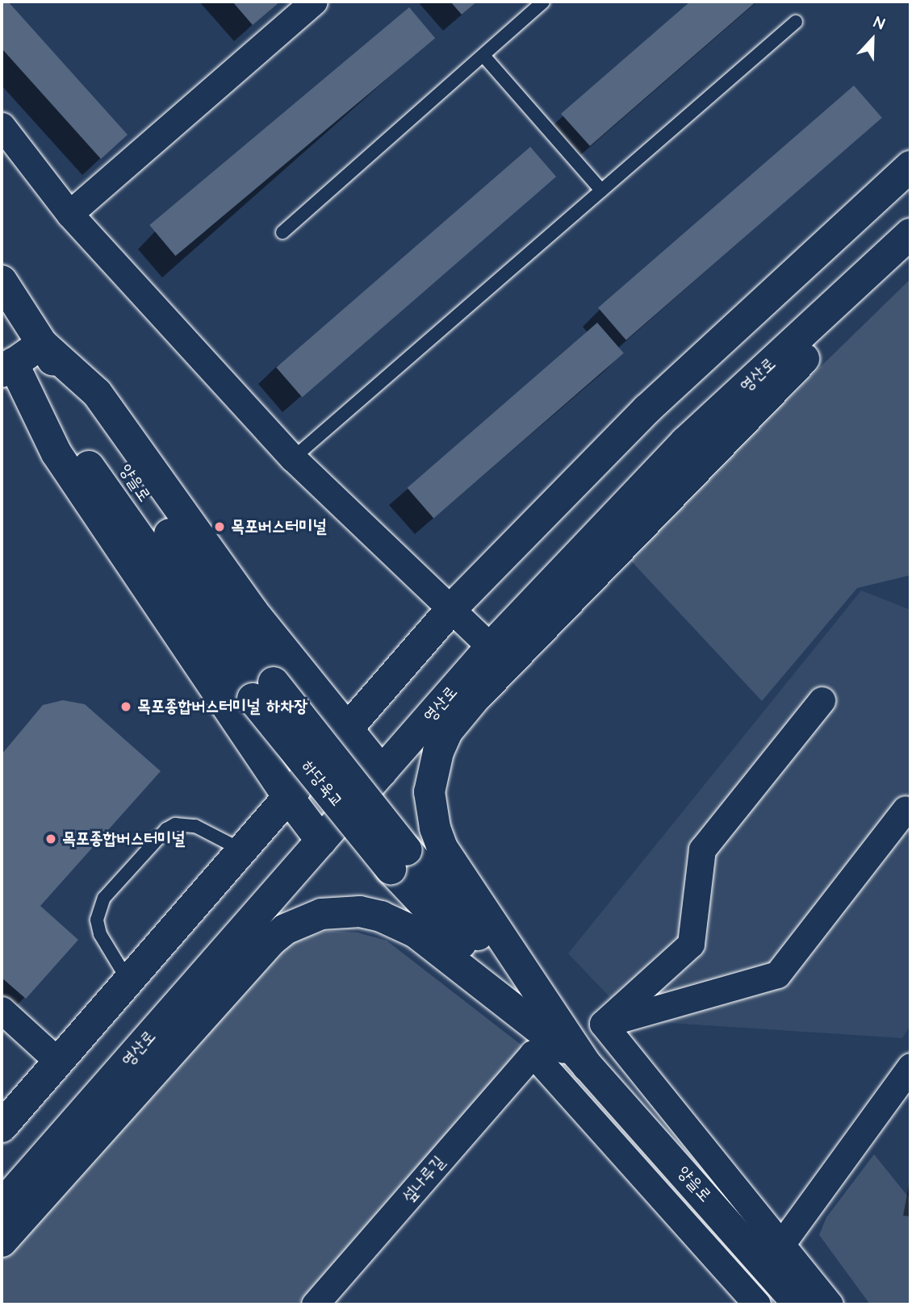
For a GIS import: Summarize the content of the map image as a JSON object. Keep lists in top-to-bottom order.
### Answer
{
  "streets": {
    "street": [
      "영산로",
      "양을로",
      "하당육교",
      "섶나루길"
    ]
  },
  "crossings": [
    ["양을로", "하당육교"]
  ],
  "places": ["목포버스터미널", "목포종합버스터미널 하차장", "목포종합버스터미널"],
  "north": "top"
}
